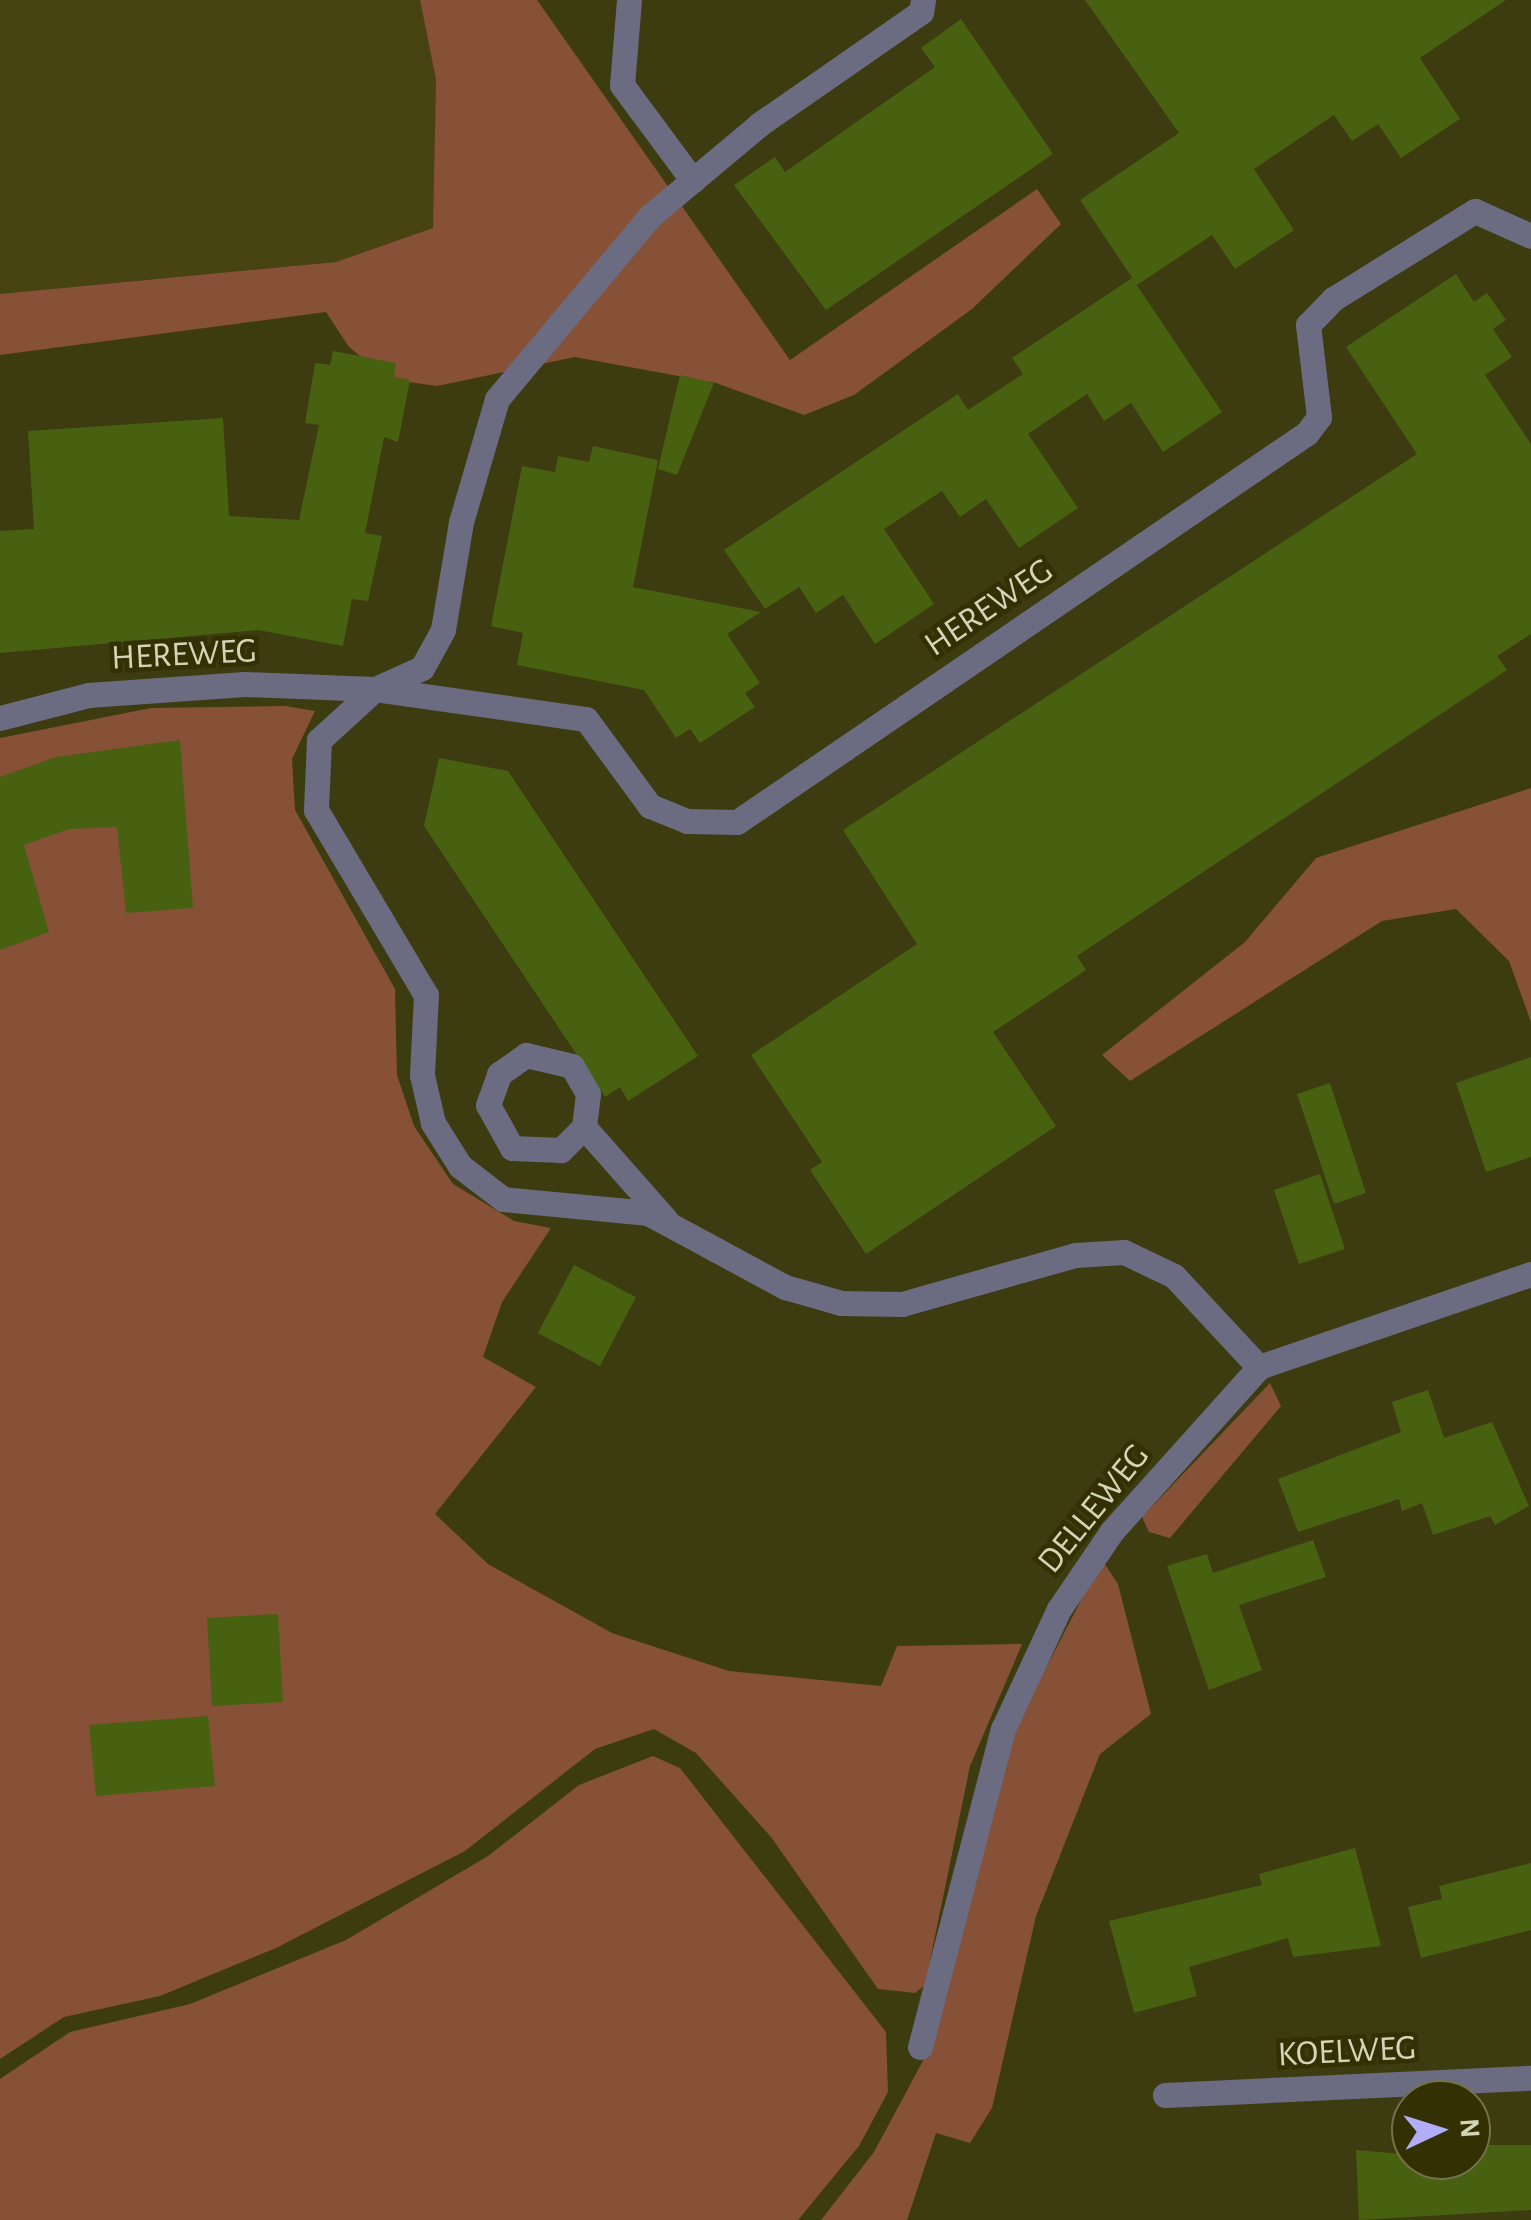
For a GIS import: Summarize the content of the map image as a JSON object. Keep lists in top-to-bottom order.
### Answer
{
  "streets": {
    "street": ["HEREWEG", "DELLEWEG", "KOELWEG"]
  },
  "crossings": [
    ["HEREWEG", "DELLEWEG"]
  ],
  "north": "right"
}
